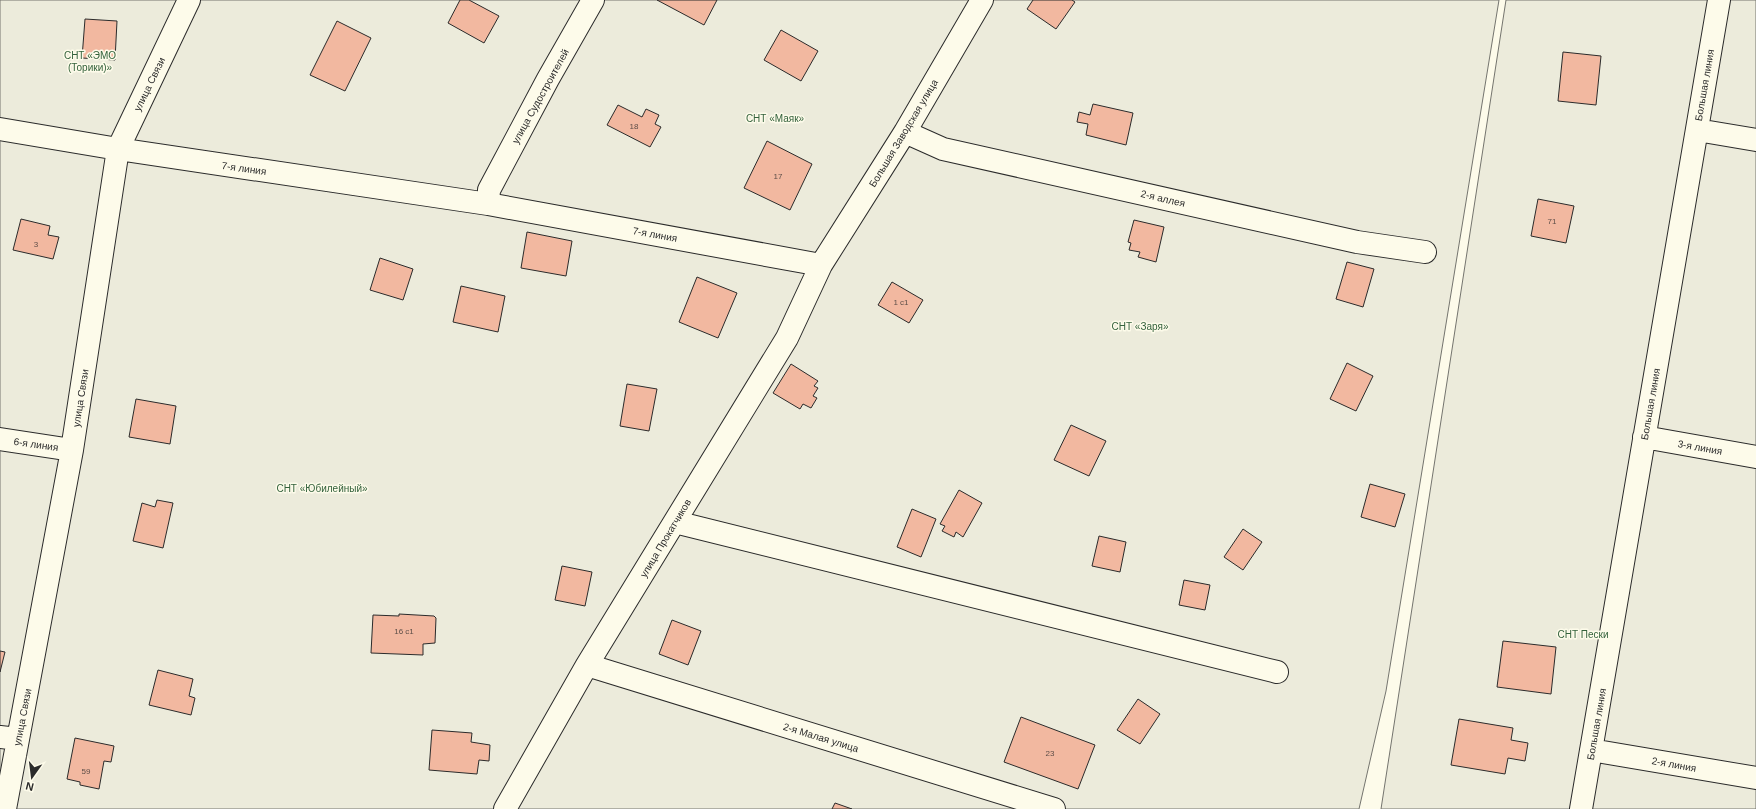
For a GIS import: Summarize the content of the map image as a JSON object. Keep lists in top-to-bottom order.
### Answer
{
  "streets": {
    "street": [
      "улица Связи",
      "Большая линия",
      "улица Судостроителей",
      "Большая Заводская улица",
      "7-я линия",
      "2-я аллея",
      "6-я линия",
      "3-я линия",
      "улица Прокатчиков",
      "2-я Малая улица",
      "2-я линия"
    ]
  },
  "crossings": [
    ["улица Связи", "7-я линия"],
    ["улица Связи", "6-я линия"],
    ["Большая линия", "3-я линия"],
    ["Большая линия", "2-я линия"],
    ["улица Судостроителей", "7-я линия"],
    ["Большая Заводская улица", "7-я линия"],
    ["Большая Заводская улица", "2-я аллея"],
    ["Большая Заводская улица", "улица Прокатчиков"],
    ["7-я линия", "улица Прокатчиков"],
    ["улица Прокатчиков", "2-я Малая улица"]
  ],
  "parks": [
    "СНТ «ЭМО (Торики)»",
    "СНТ «Маяк»",
    "СНТ «Заря»",
    "СНТ «Юбилейный»",
    "СНТ Пески"
  ],
  "house_numbers": [
    "18",
    "17",
    "71",
    "3",
    "1 с1",
    "16 с1",
    "23",
    "59"
  ],
  "north": "bottom"
}
